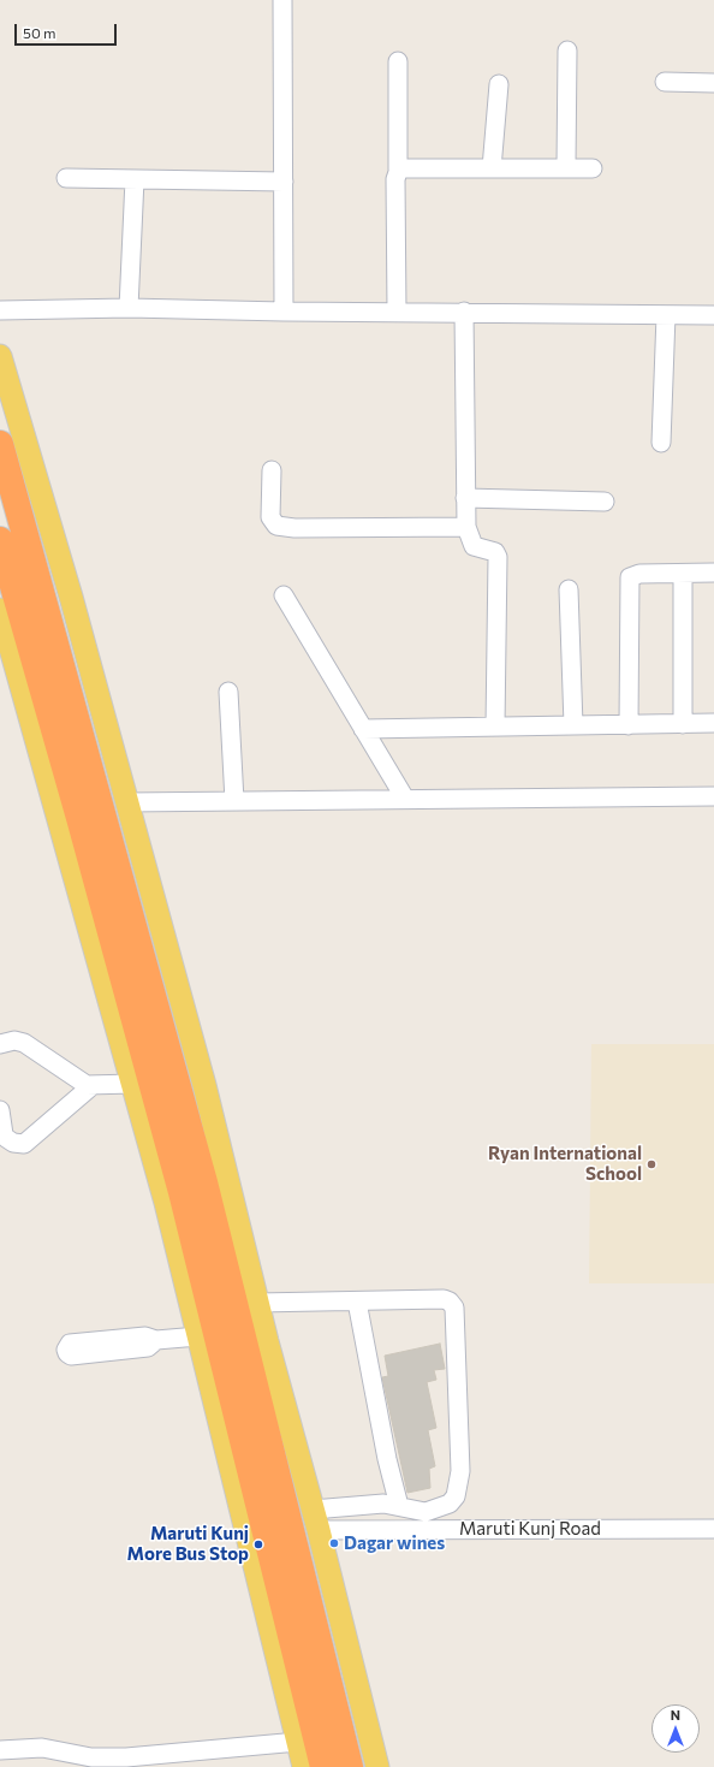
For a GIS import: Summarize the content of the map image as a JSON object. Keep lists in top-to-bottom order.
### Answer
{
  "streets": {
    "street": ["Maruti Kunj Road"]
  },
  "places": ["Ryan International School", "Dagar wines", "Maruti Kunj More Bus Stop"],
  "scale_bar": "50 m",
  "north": "top"
}
